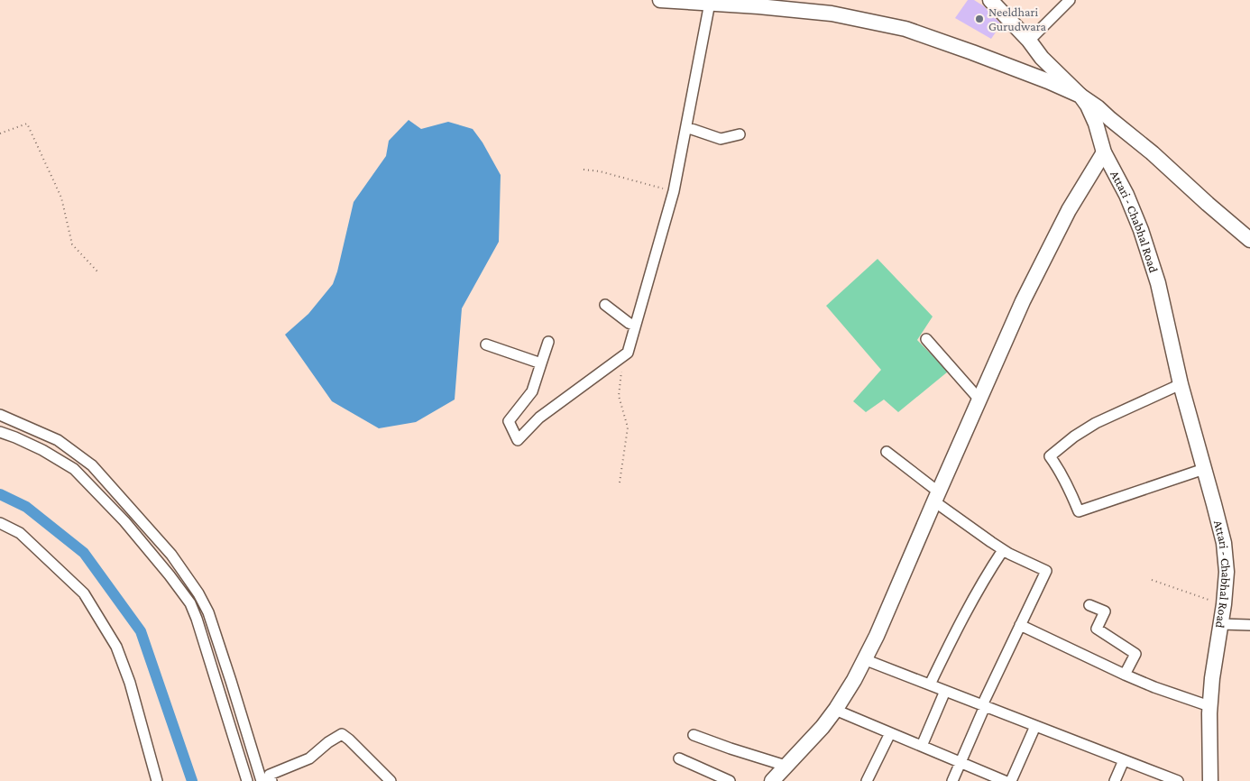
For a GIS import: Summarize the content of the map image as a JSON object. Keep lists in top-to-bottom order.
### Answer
{
  "streets": {
    "main road": ["Attari - Chabhal Road"]
  },
  "places": ["Neeldhari Gurudwara"]
}
